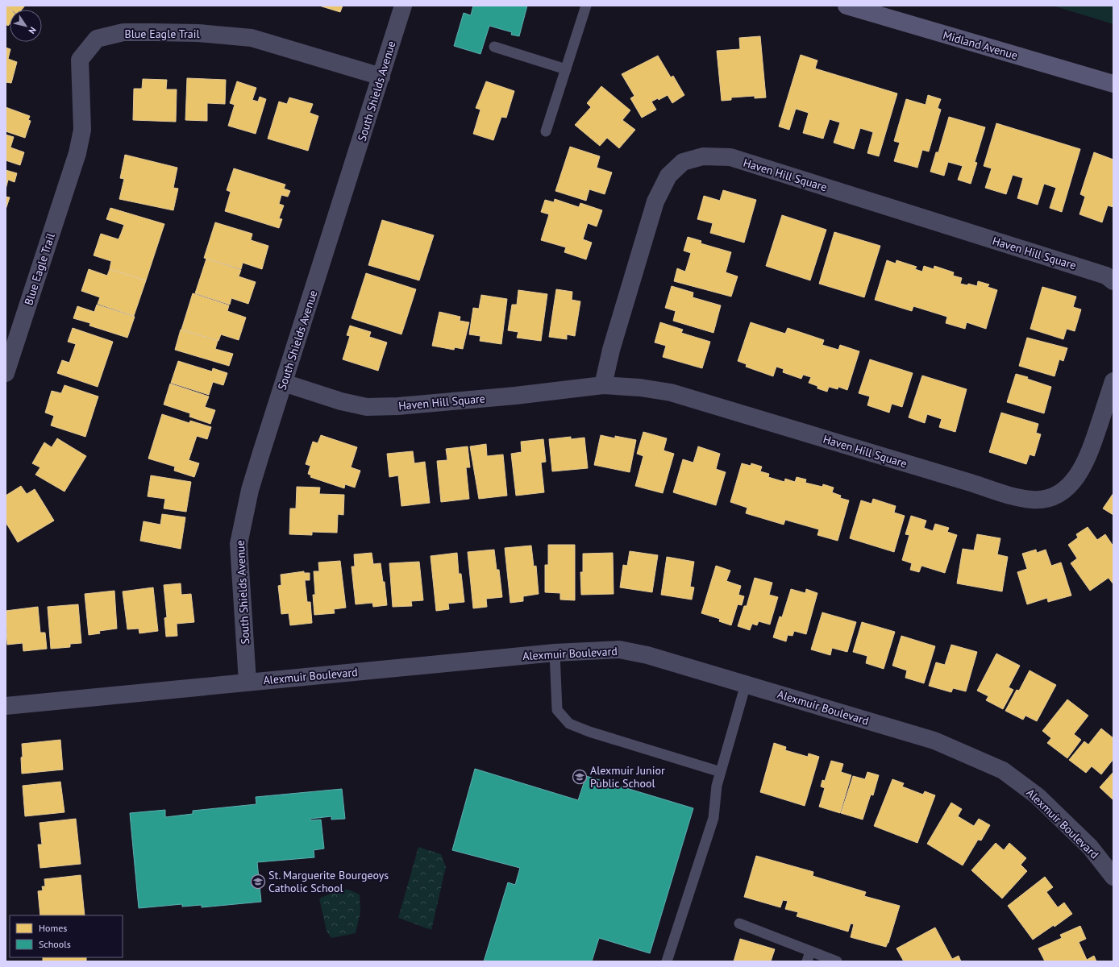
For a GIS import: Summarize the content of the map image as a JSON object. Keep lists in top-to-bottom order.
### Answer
{
  "streets": {
    "main road": ["Midland Avenue"],
    "street": [
      "Blue Eagle Trail",
      "South Shields Avenue",
      "Haven Hill Square",
      "Alexmuir Boulevard"
    ]
  },
  "crossings": [
    ["Blue Eagle Trail", "South Shields Avenue"],
    ["South Shields Avenue", "Haven Hill Square"],
    ["South Shields Avenue", "Alexmuir Boulevard"]
  ],
  "places": {
    "school or university": ["Alexmuir Junior Public School", "St. Marguerite Bourgeoys Catholic School"]
  },
  "legend": ["Homes", "Schools"],
  "north": "bottom right"
}
